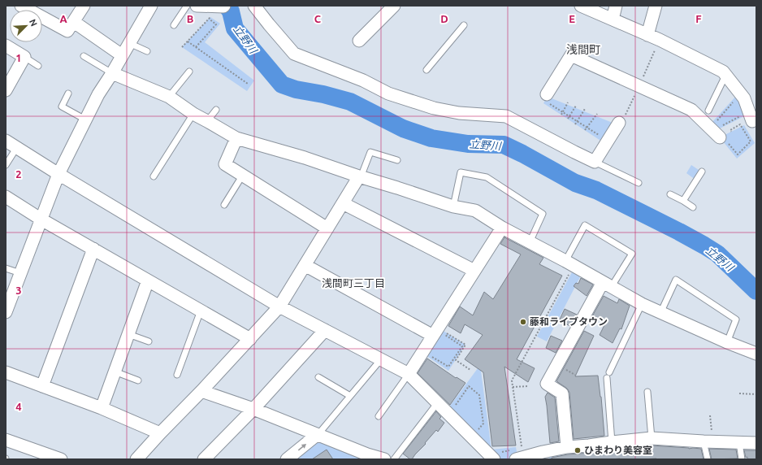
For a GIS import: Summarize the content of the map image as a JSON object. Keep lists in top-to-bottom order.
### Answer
{
  "districts": ["浅間町", "浅間町三丁目"],
  "water": ["立野川"],
  "places": ["藤和ライブタウン", "ひまわり美容室"],
  "north": "top right",
  "grid": {
    "columns": [
      "A",
      "B",
      "C",
      "D",
      "E",
      "F"
    ],
    "rows": [
      "1",
      "2",
      "3",
      "4"
    ]
  }
}
